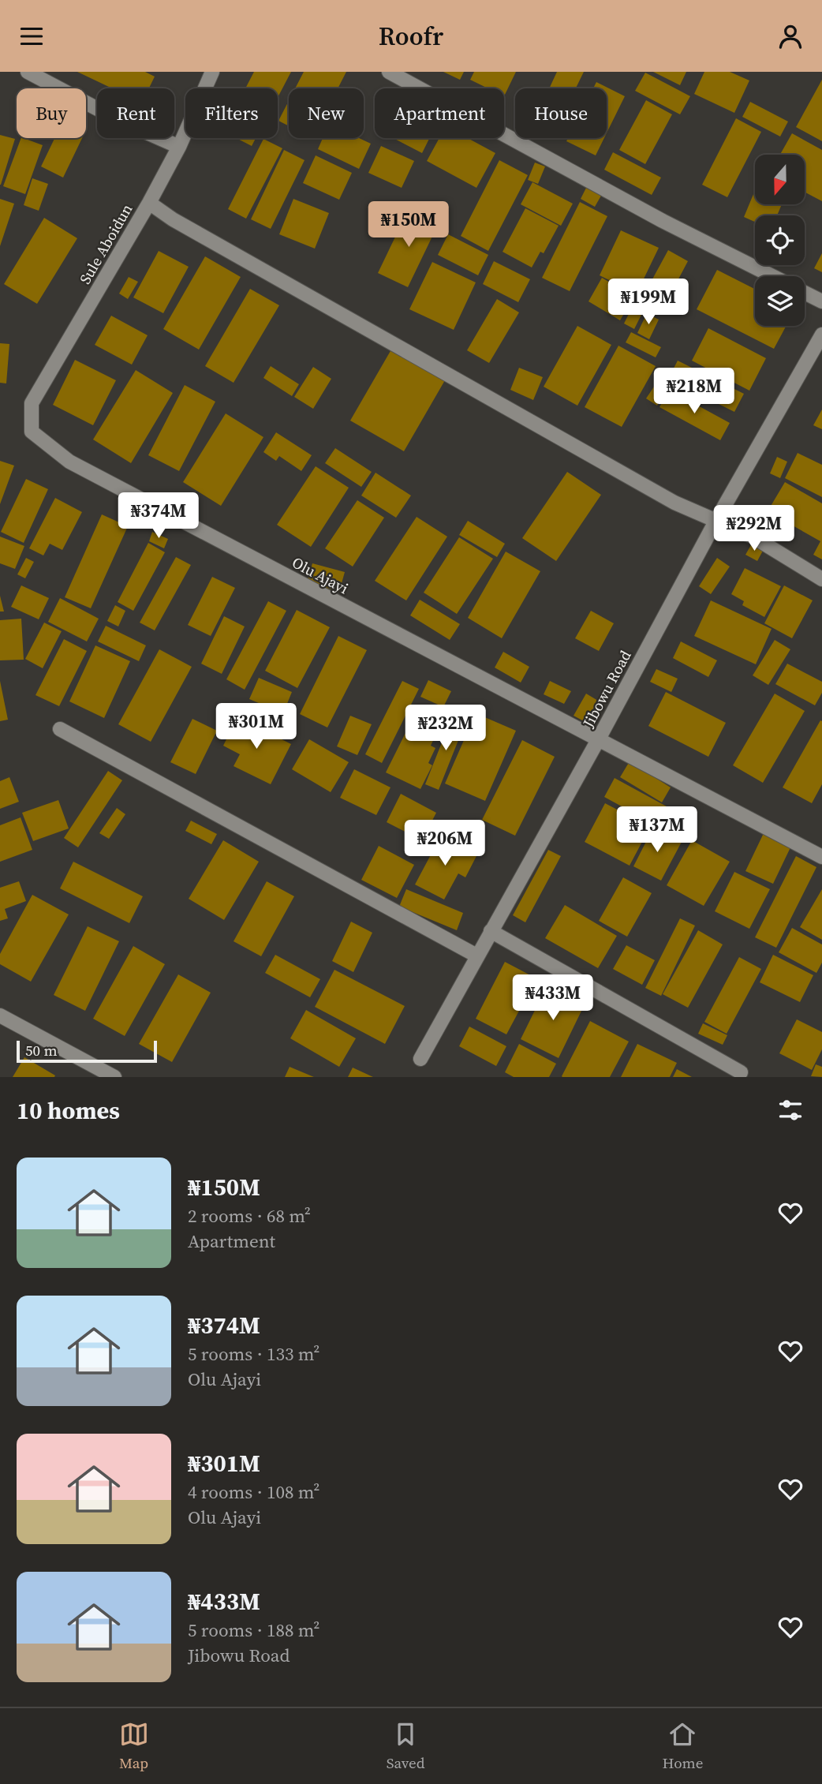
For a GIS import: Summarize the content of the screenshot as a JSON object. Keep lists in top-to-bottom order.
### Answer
{
  "streets": {
    "street": ["Sule Aboidun", "Olu Ajayi", "Jibowu Road"]
  },
  "crossings": [
    ["Sule Aboidun", "Olu Ajayi"],
    ["Olu Ajayi", "Jibowu Road"]
  ],
  "scale_bar": "50 m",
  "north": "bottom",
  "page": {
    "header": "Roofr",
    "chip": [
      "Buy",
      "Rent",
      "Filters",
      "New",
      "Apartment",
      "House"
    ],
    "price": [
      "₦150M",
      "₦199M",
      "₦218M",
      "₦374M",
      "₦292M",
      "₦301M",
      "₦232M",
      "₦137M",
      "₦206M",
      "₦433M"
    ],
    "scale": "50 m",
    "heading": "10 homes",
    "list": [
      {
        "name": "₦150M",
        "note": "2 rooms · 68 m² · Apartment"
      },
      {
        "name": "₦374M",
        "note": "5 rooms · 133 m² · Olu Ajayi"
      },
      {
        "name": "₦301M",
        "note": "4 rooms · 108 m² · Olu Ajayi"
      },
      {
        "name": "₦433M",
        "note": "5 rooms · 188 m² · Jibowu Road"
      }
    ],
    "tabs": ["Map", "Saved", "Home"]
  }
}
